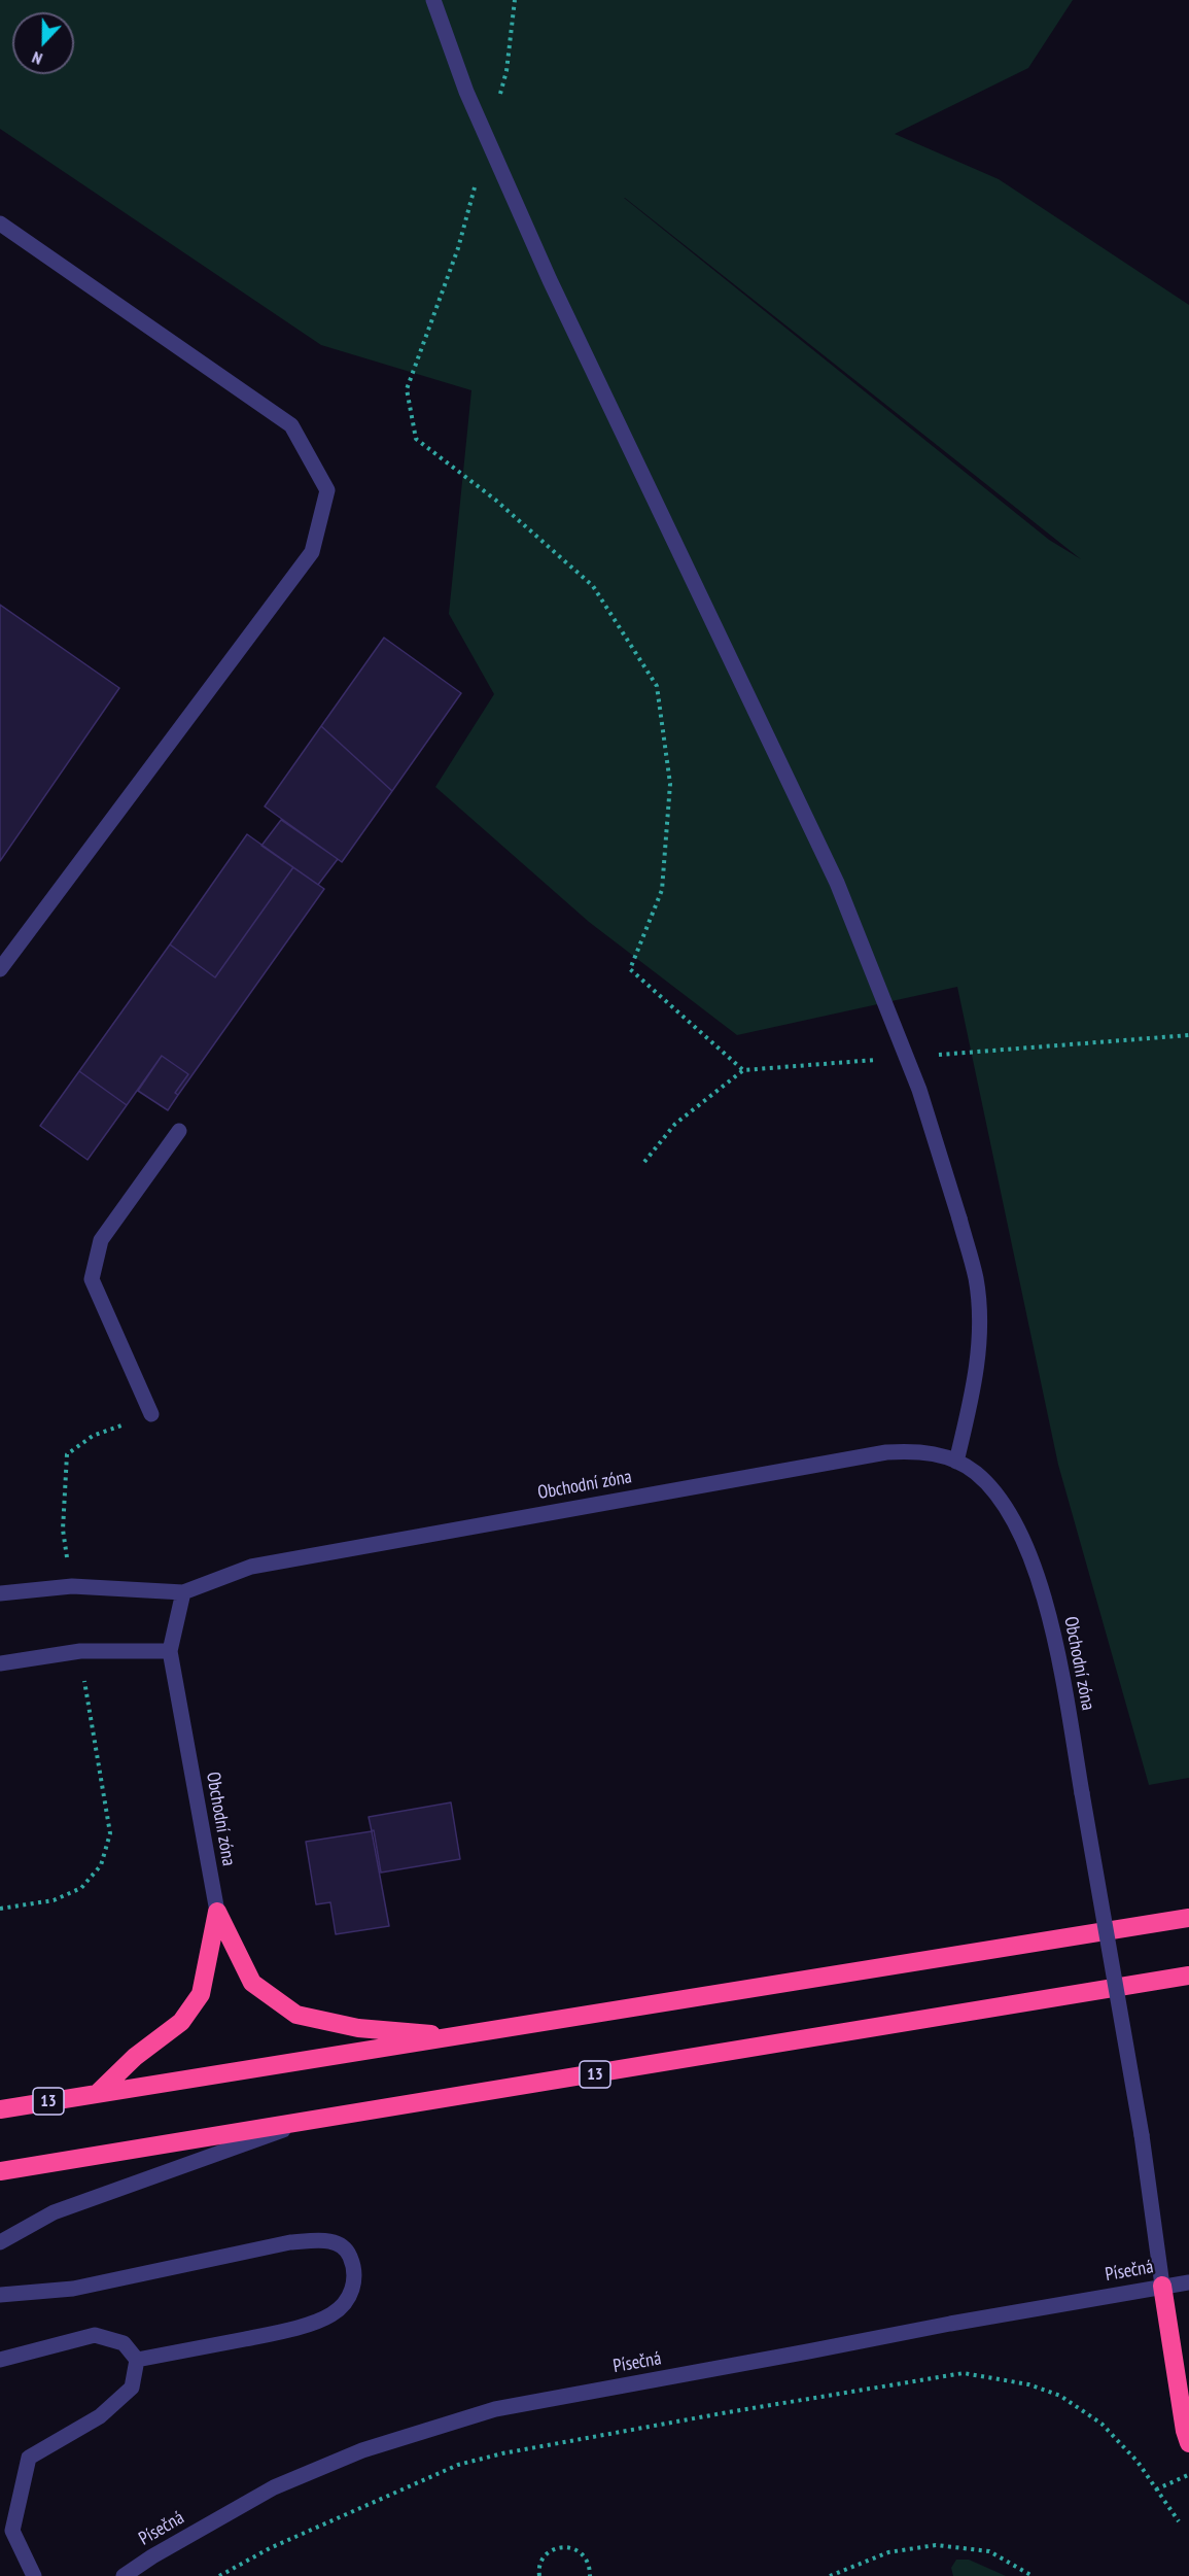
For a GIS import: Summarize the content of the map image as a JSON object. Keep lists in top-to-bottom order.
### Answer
{
  "streets": {
    "highway": ["13"],
    "street": ["Obchodní zóna", "Písečná"]
  },
  "crossings": [
    ["Obchodní zóna", "Písečná"]
  ],
  "north": "bottom"
}
